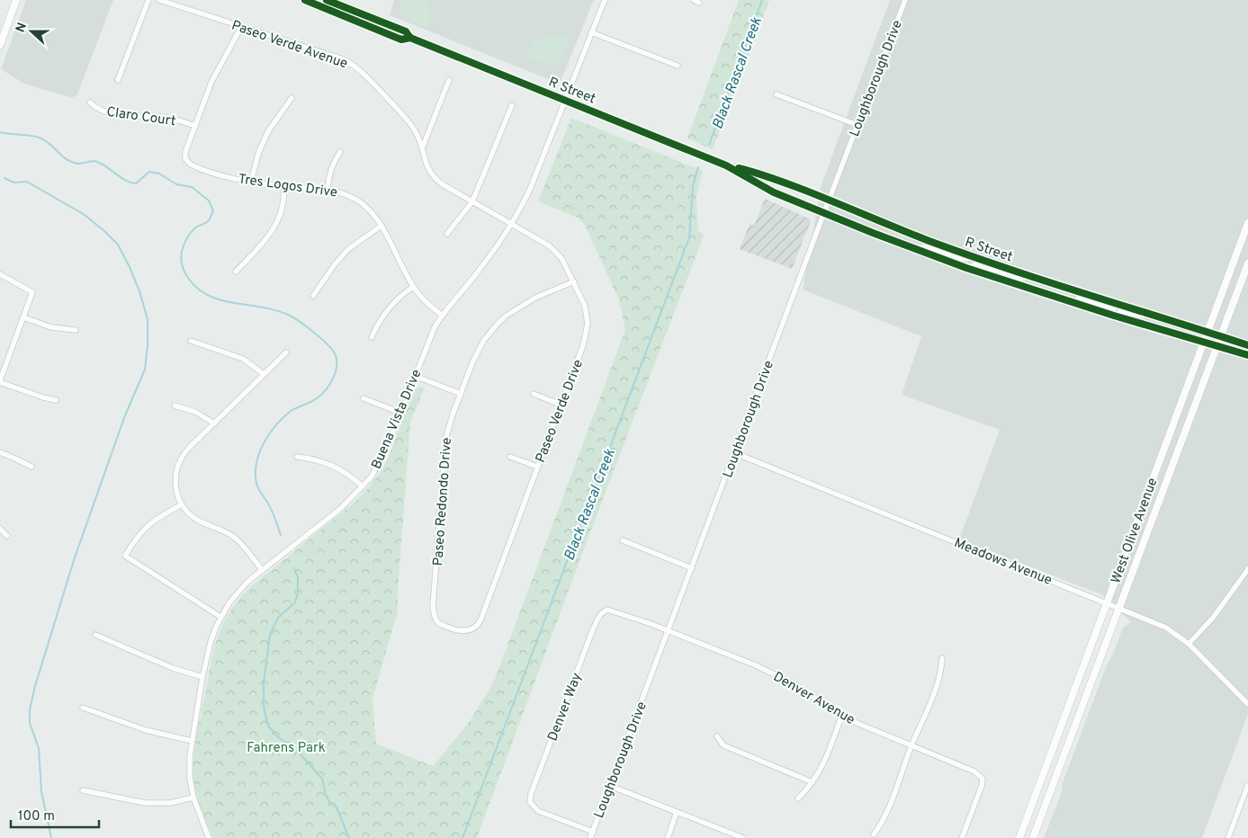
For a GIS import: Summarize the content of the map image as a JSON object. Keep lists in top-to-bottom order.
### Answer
{
  "streets": {
    "main road": ["West Olive Avenue"],
    "street": [
      "Paseo Verde Avenue",
      "Loughborough Drive",
      "R Street",
      "Claro Court",
      "Tres Logos Drive",
      "Paseo Verde Drive",
      "Buena Vista Drive",
      "Paseo Redondo Drive",
      "Meadows Avenue",
      "Denver Avenue",
      "Denver Way"
    ]
  },
  "crossings": [
    ["Paseo Verde Avenue", "Paseo Verde Drive"],
    ["Paseo Verde Avenue", "Buena Vista Drive"],
    ["Loughborough Drive", "R Street"],
    ["Loughborough Drive", "Meadows Avenue"],
    ["Loughborough Drive", "Denver Avenue"],
    ["Loughborough Drive", "Denver Way"],
    ["R Street", "Buena Vista Drive"],
    ["R Street", "West Olive Avenue"],
    ["Claro Court", "Tres Logos Drive"],
    ["Tres Logos Drive", "Buena Vista Drive"],
    ["Paseo Verde Drive", "Buena Vista Drive"],
    ["Paseo Verde Drive", "Paseo Redondo Drive"],
    ["West Olive Avenue", "Meadows Avenue"],
    ["Denver Avenue", "Denver Way"]
  ],
  "water": ["Black Rascal Creek"],
  "parks": ["Fahrens Park"],
  "scale_bar": "100 m",
  "north": "left"
}
